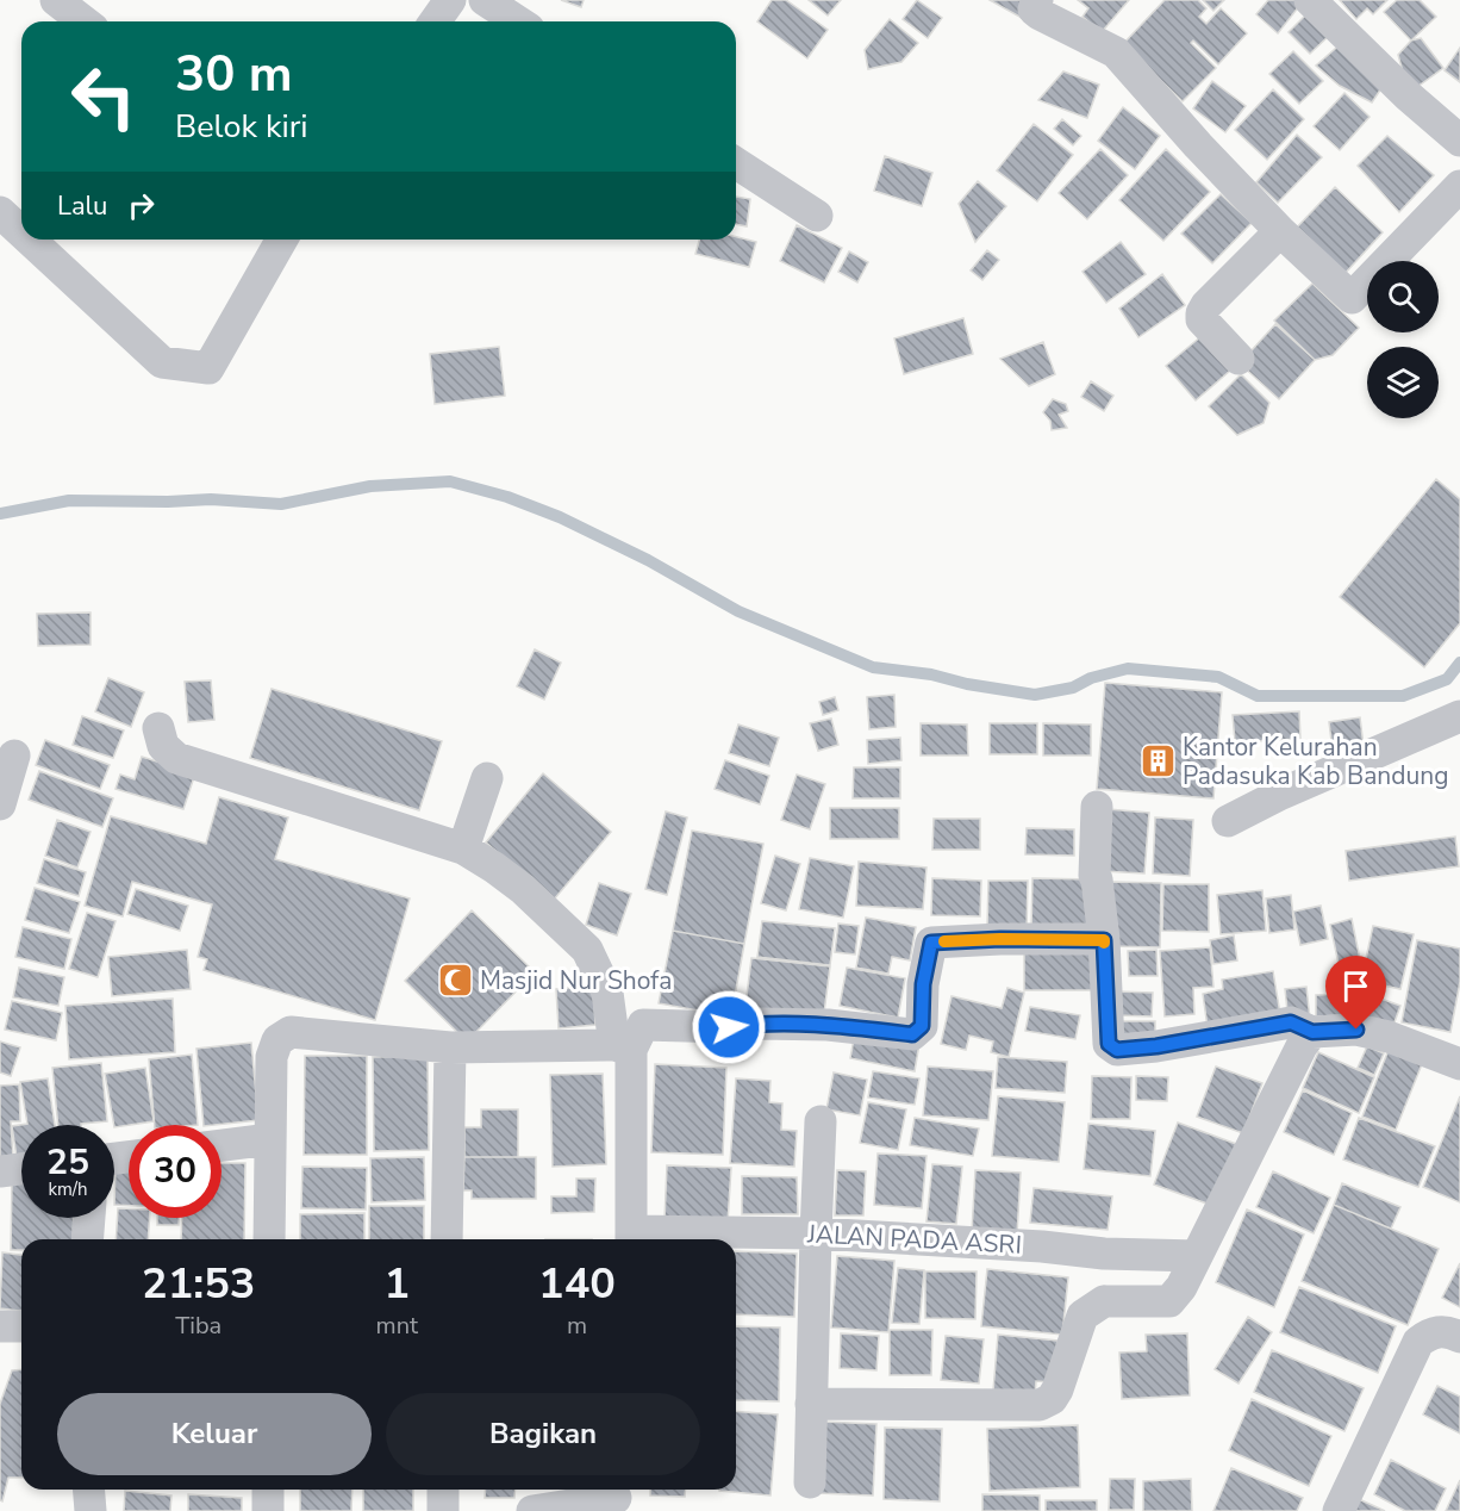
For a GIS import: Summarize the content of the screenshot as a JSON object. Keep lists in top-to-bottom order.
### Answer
{
  "streets": {
    "street": ["JALAN PADA ASRI"]
  },
  "places": {
    "building": ["Kantor Kelurahan Padasuka Kab Bandung"],
    "mosque": ["Masjid Nur Shofa"]
  },
  "page": {
    "turn": ["30 m", "Belok kiri"],
    "then": "Lalu",
    "speed": "25 km/h",
    "limit": "30",
    "eta": [
      "21:53",
      "Tiba",
      "1",
      "mnt",
      "140",
      "m"
    ],
    "buttons": ["Keluar", "Bagikan"]
  }
}
